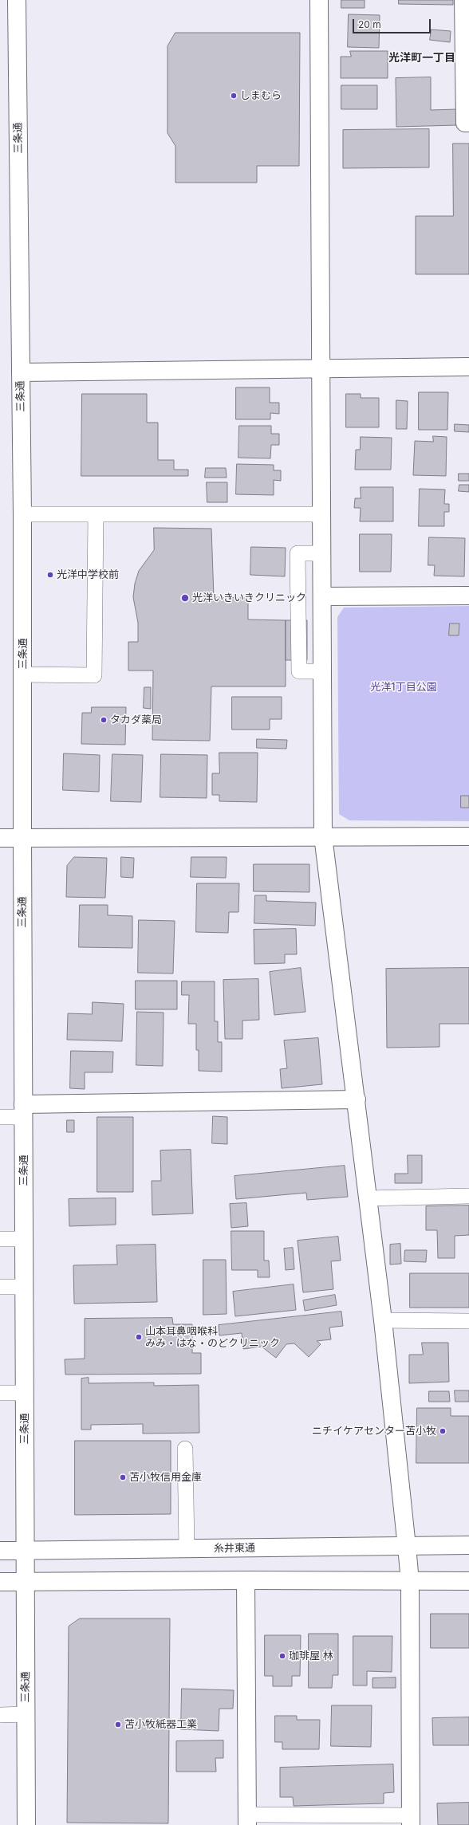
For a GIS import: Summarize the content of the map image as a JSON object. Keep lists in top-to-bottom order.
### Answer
{
  "streets": {
    "street": ["三条通", "糸井東通"]
  },
  "crossings": [
    ["三条通", "糸井東通"]
  ],
  "districts": ["光洋町一丁目"],
  "parks": ["光洋1丁目公園"],
  "places": [
    "しまむら",
    "光洋中学校前",
    "光洋いきいきクリニック",
    "タカダ薬局",
    "山本耳鼻咽喉科 みみ・はな・のどクリニック",
    "ニチイケアセンター苫小牧",
    "苫小牧信用金庫",
    "珈琲屋 林",
    "苫小牧紙器工業"
  ],
  "scale_bar": "20 m"
}
